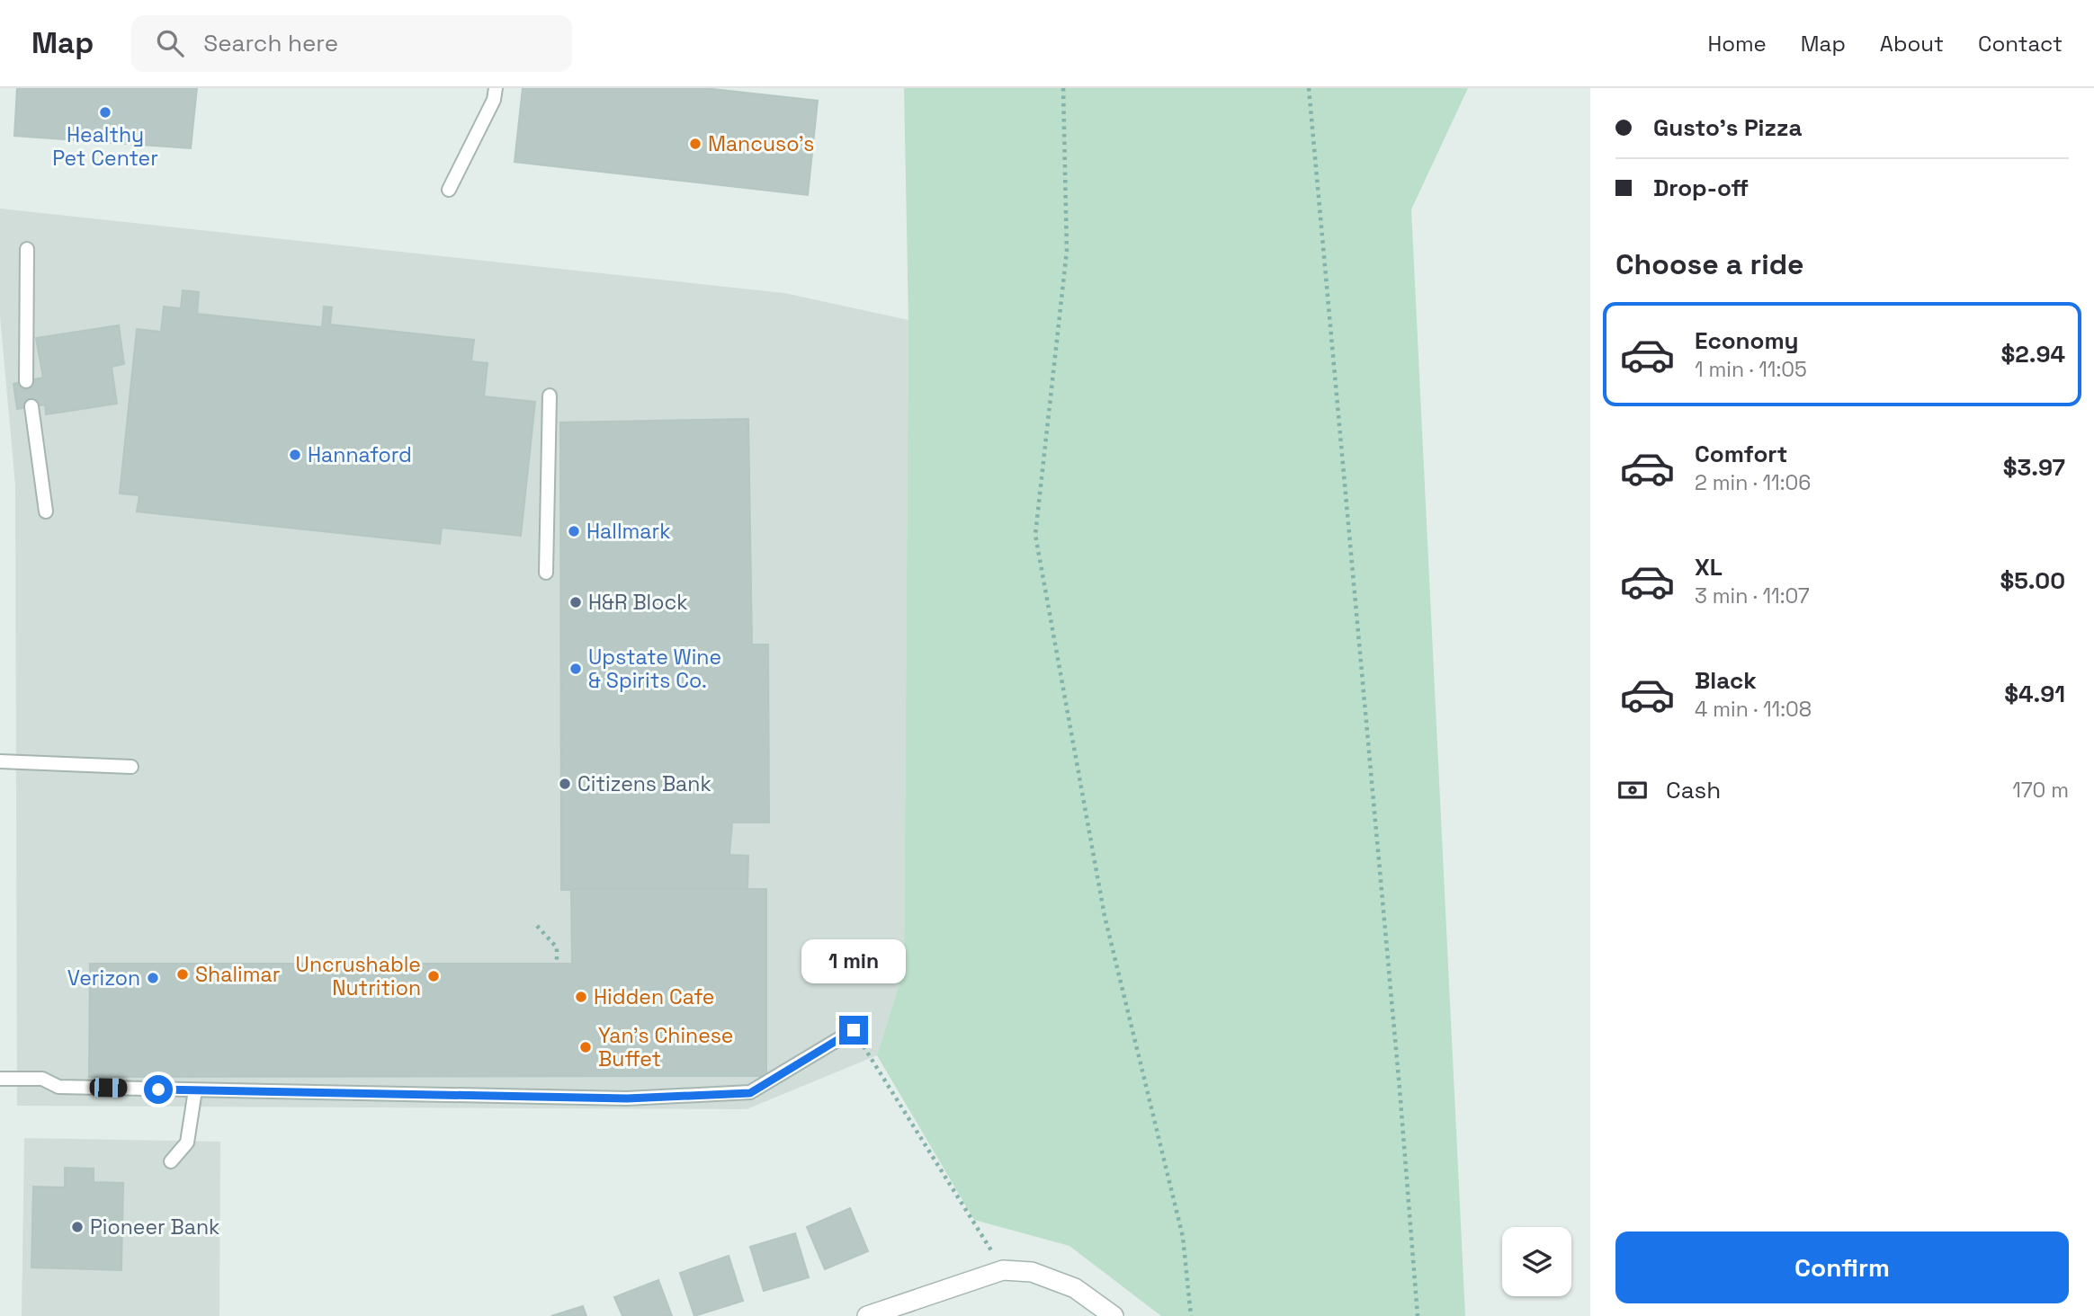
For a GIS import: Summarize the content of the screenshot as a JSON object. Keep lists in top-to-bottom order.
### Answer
{
  "places": [
    "Healthy Pet Center",
    "Mancuso's",
    "Hannaford",
    "Hallmark",
    "H&R Block",
    "Upstate Wine & Spirits Co.",
    "Citizens Bank",
    "Shalimar",
    "Uncrushable Nutrition",
    "Verizon",
    "Hidden Cafe",
    "Yan's Chinese Buffet",
    "Pioneer Bank"
  ],
  "page": {
    "header": "Map",
    "search": "Search here",
    "nav": [
      "Home",
      "Map",
      "About",
      "Contact"
    ],
    "banner": ["Gusto's Pizza", "Drop-off"],
    "heading": "Choose a ride",
    "list": [
      {
        "name": "Economy",
        "note": "1 min · 11:05",
        "value": "$2.94"
      },
      {
        "name": "Comfort",
        "note": "2 min · 11:06",
        "value": "$3.97"
      },
      {
        "name": "XL",
        "note": "3 min · 11:07",
        "value": "$5.00"
      },
      {
        "name": "Black",
        "note": "4 min · 11:08",
        "value": "$4.91"
      }
    ],
    "pay": ["Cash", "170 m"],
    "bubble": "1 min",
    "buttons": "Confirm"
  }
}
